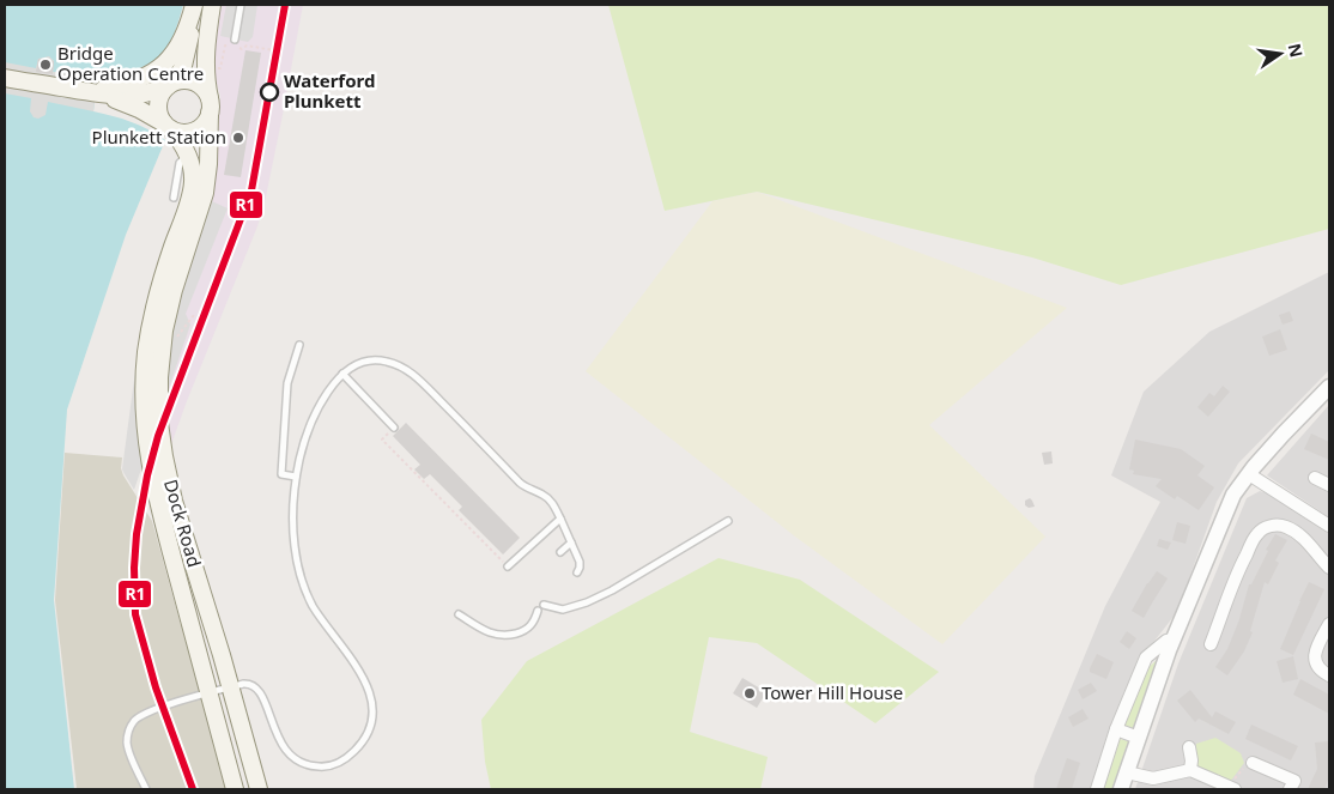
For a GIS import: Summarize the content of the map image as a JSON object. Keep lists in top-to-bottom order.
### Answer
{
  "streets": {
    "main road": ["Dock Road"]
  },
  "places": [
    "Bridge Operation Centre",
    "Waterford Plunkett",
    "Plunkett Station",
    "Tower Hill House"
  ],
  "lines": ["transit line R1"],
  "north": "right"
}
